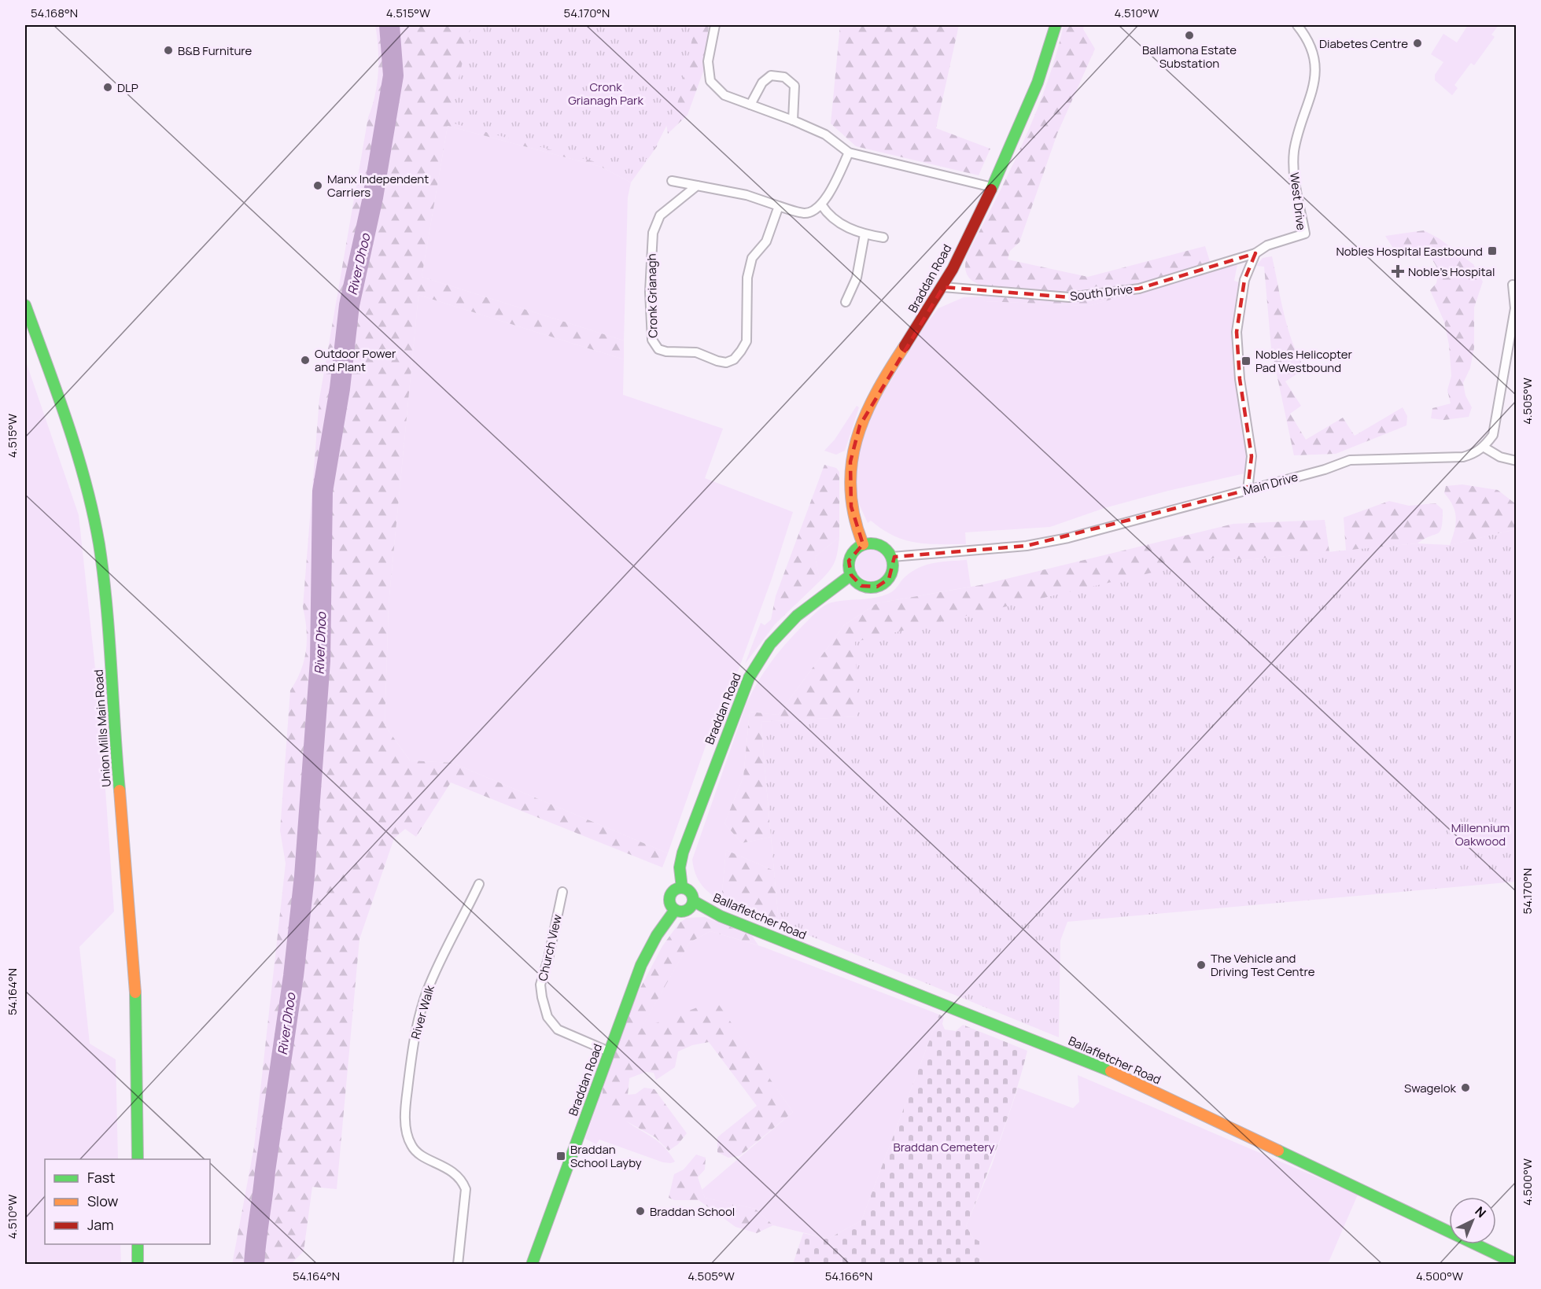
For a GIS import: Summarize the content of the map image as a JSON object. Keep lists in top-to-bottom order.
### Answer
{
  "streets": {
    "main road": ["Braddan Road", "Union Mills Main Road", "Ballafletcher Road"],
    "street": [
      "West Drive",
      "South Drive",
      "Cronk Grianagh",
      "Main Drive",
      "Church View",
      "River Walk"
    ]
  },
  "crossings": [
    ["West Drive", "South Drive"],
    ["Braddan Road", "South Drive"],
    ["Braddan Road", "Main Drive"],
    ["Braddan Road", "Ballafletcher Road"],
    ["Braddan Road", "Church View"]
  ],
  "water": ["River Dhoo"],
  "parks": ["Cronk Grianagh Park", "Millennium Oakwood", "Braddan Cemetery"],
  "places": {
    "other": [
      "Ballamona Estate Substation",
      "Diabetes Centre",
      "B&B Furniture",
      "DLP",
      "Manx Independent Carriers",
      "Outdoor Power and Plant",
      "The Vehicle and Driving Test Centre",
      "Swagelok",
      "Braddan School"
    ],
    "transit": ["Nobles Hospital Eastbound", "Nobles Helicopter Pad Westbound", "Braddan School Layby"],
    "health": ["Noble's Hospital"]
  },
  "legend": ["Fast", "Slow", "Jam"],
  "north": "top right",
  "coordinates": [
    "54.168°N",
    "4.515°W",
    "54.170°N",
    "4.510°W",
    "4.505°W",
    "54.164°N",
    "4.500°W",
    "54.166°N"
  ]
}
